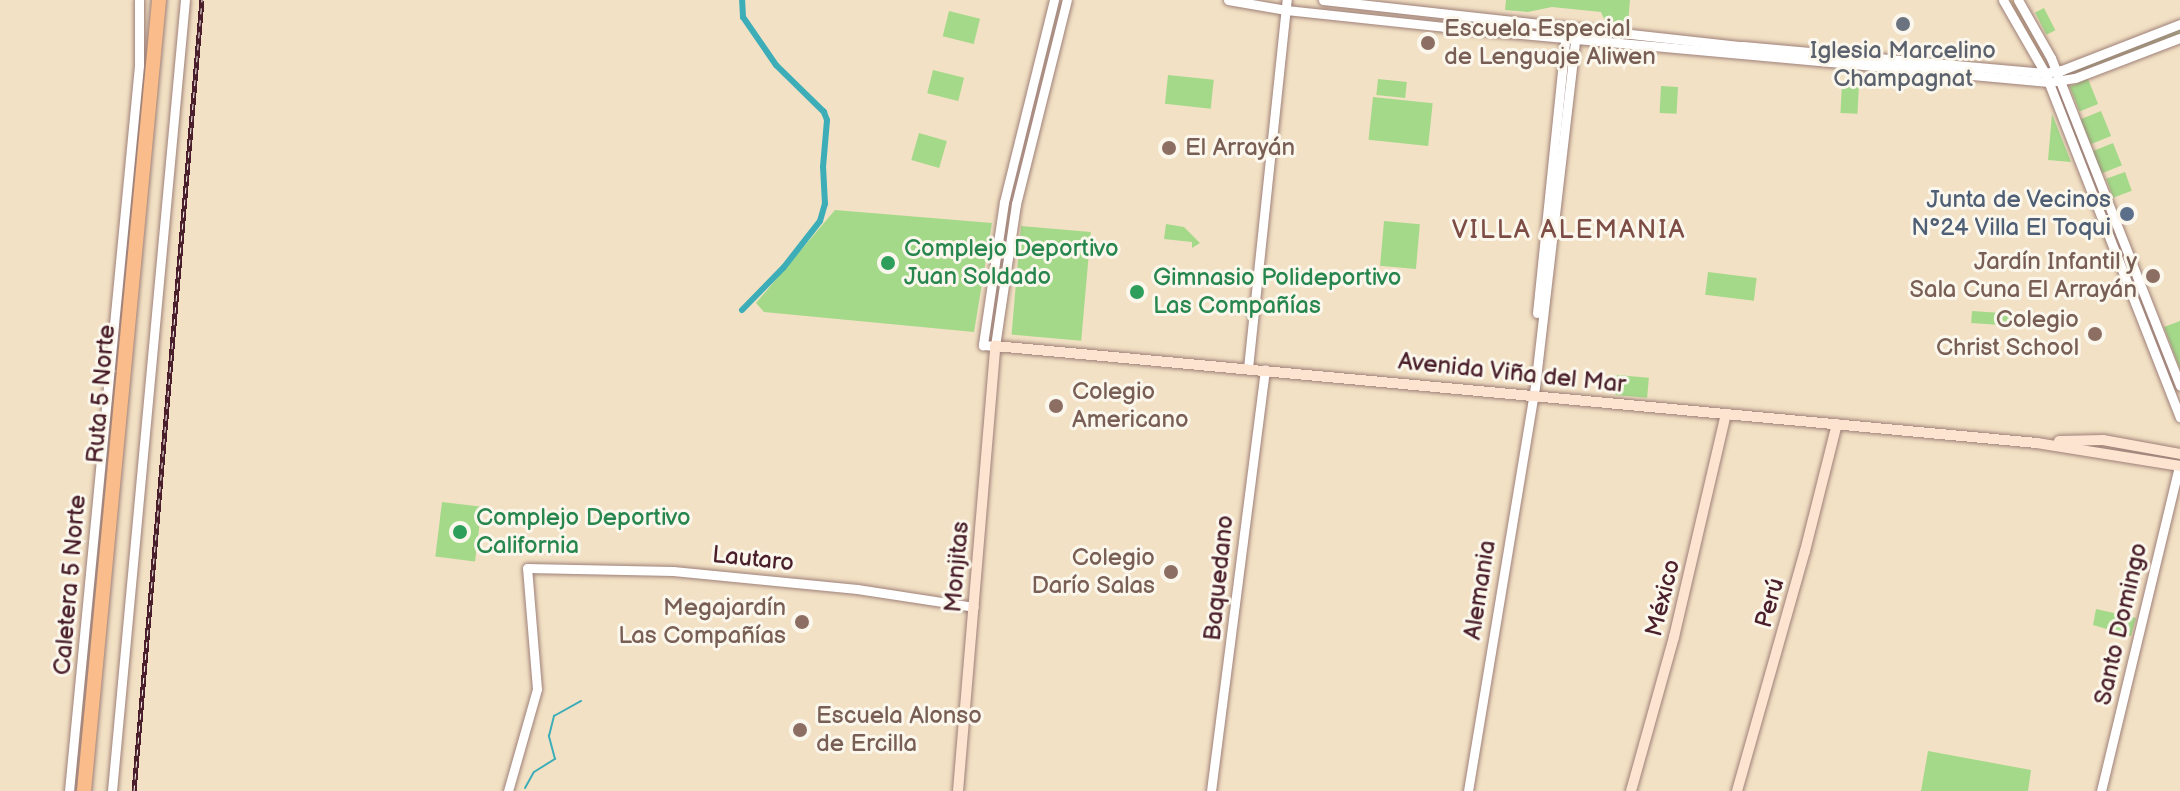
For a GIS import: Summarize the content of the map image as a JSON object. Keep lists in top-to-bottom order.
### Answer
{
  "streets": {
    "highway": ["Ruta 5 Norte"],
    "main road": [
      "Avenida Viña del Mar",
      "Monjitas",
      "México",
      "Perú"
    ],
    "street": [
      "Lautaro",
      "Baquedano",
      "Caletera 5 Norte",
      "Alemania",
      "Santo Domingo"
    ]
  },
  "crossings": [
    ["Avenida Viña del Mar", "Monjitas"],
    ["Avenida Viña del Mar", "Baquedano"],
    ["Avenida Viña del Mar", "Alemania"],
    ["Avenida Viña del Mar", "México"],
    ["Avenida Viña del Mar", "Perú"],
    ["Avenida Viña del Mar", "Santo Domingo"],
    ["Lautaro", "Monjitas"]
  ],
  "districts": ["VILLA ALEMANIA"],
  "places": [
    "Iglesia Marcelino Champagnat",
    "Escuela Especial de Lenguaje Aliwen",
    "El Arrayán",
    "Junta de Vecinos N°24 Villa El Toqui",
    "Complejo Deportivo Juan Soldado",
    "Jardín Infantil y Sala Cuna El Arrayán",
    "Gimnasio Polideportivo Las Compañías",
    "Colegio Christ School",
    "Colegio Americano",
    "Complejo Deportivo California",
    "Colegio Darío Salas",
    "Megajardín Las Compañías",
    "Escuela Alonso de Ercilla"
  ]
}
